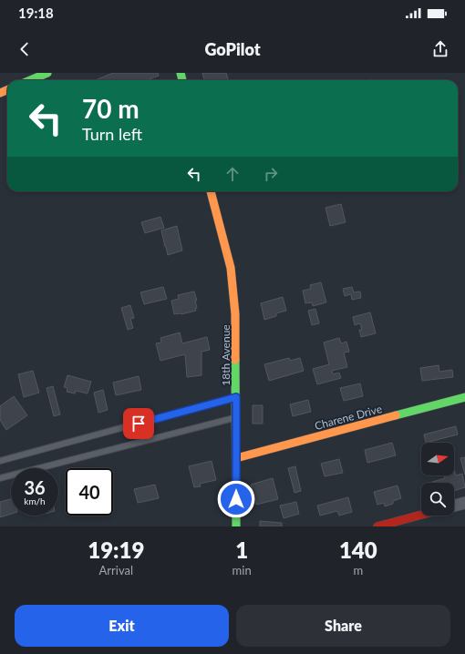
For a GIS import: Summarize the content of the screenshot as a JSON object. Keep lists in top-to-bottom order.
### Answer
{
  "streets": {
    "street": ["18th Avenue", "Charene Drive"]
  },
  "crossings": [
    ["18th Avenue", "Charene Drive"]
  ],
  "north": "right",
  "page": {
    "status": "19:18",
    "header": "GoPilot",
    "turn": ["70 m", "Turn left"],
    "speed": "36 km/h",
    "limit": "40",
    "eta": [
      "19:19",
      "Arrival",
      "1",
      "min",
      "140",
      "m"
    ],
    "buttons": ["Exit", "Share"]
  }
}
